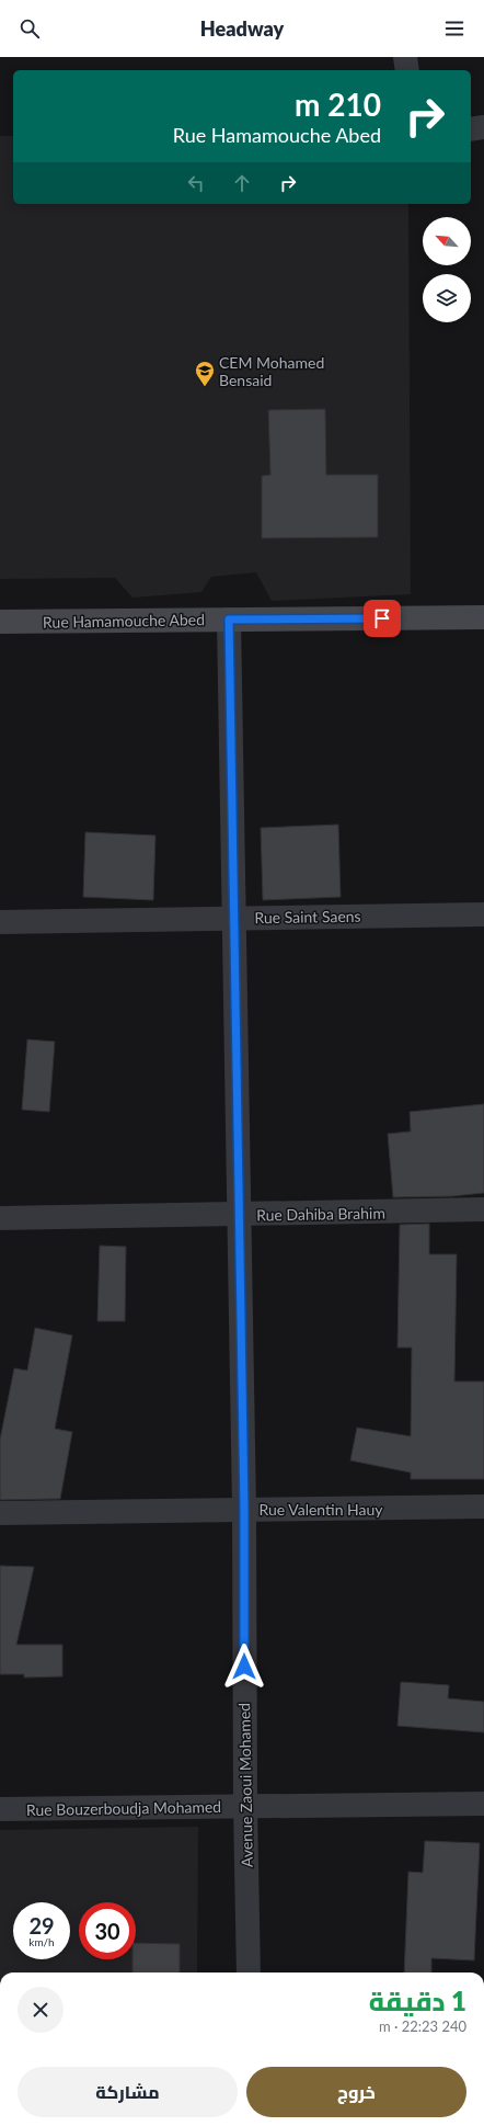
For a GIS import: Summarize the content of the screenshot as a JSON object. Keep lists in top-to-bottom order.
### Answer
{
  "streets": {
    "main road": ["Rue Hamamouche Abed"],
    "street": [
      "Rue Saint Saens",
      "Rue Dahiba Brahim",
      "Rue Valentin Hauy",
      "Avenue Zaoui Mohamed",
      "Rue Bouzerboudja Mohamed"
    ]
  },
  "crossings": [
    ["Rue Hamamouche Abed", "Avenue Zaoui Mohamed"],
    ["Rue Saint Saens", "Avenue Zaoui Mohamed"],
    ["Rue Dahiba Brahim", "Avenue Zaoui Mohamed"],
    ["Rue Valentin Hauy", "Avenue Zaoui Mohamed"],
    ["Avenue Zaoui Mohamed", "Rue Bouzerboudja Mohamed"]
  ],
  "places": {
    "school or university": ["CEM Mohamed Bensaid"]
  },
  "north": "top left",
  "page": {
    "header": "Headway",
    "turn": ["210 m", "Rue Hamamouche Abed"],
    "speed": "29 km/h",
    "limit": "30",
    "heading": ["1 دقيقة", "240 m · 22:23"],
    "buttons": ["خروج", "مشاركة"]
  }
}
